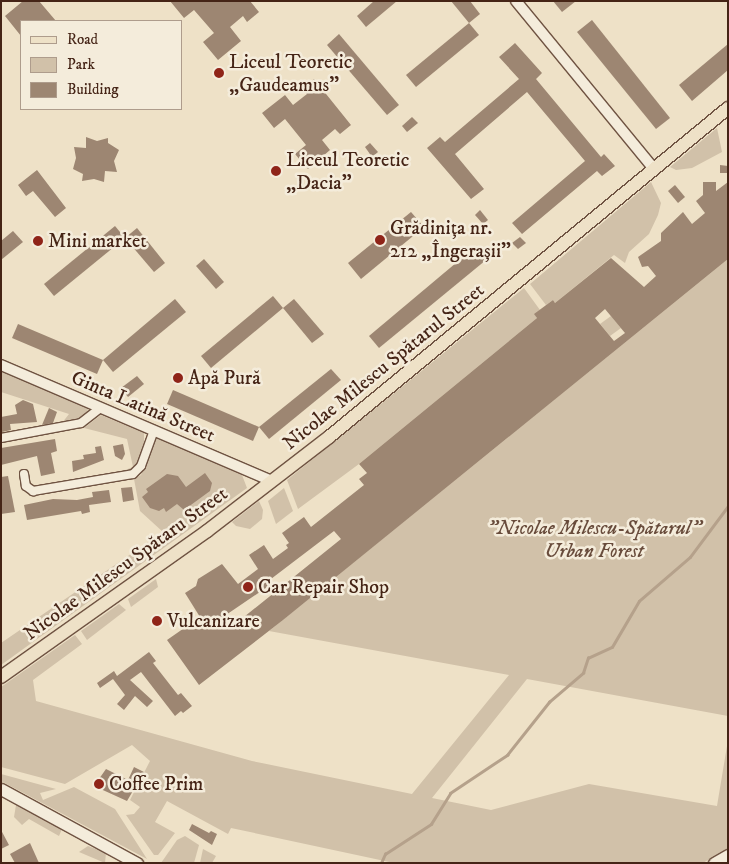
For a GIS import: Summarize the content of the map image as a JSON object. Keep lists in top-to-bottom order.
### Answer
{
  "streets": {
    "main road": ["Nicolae Milescu Spătarul Street", "Nicolae Milescu Spătaru Street"],
    "street": ["Ginta Latină Street"]
  },
  "crossings": [
    ["Nicolae Milescu Spătarul Street", "Ginta Latină Street"],
    ["Nicolae Milescu Spătarul Street", "Nicolae Milescu Spătaru Street"],
    ["Ginta Latină Street", "Nicolae Milescu Spătaru Street"]
  ],
  "parks": ["\"Nicolae Milescu-Spătarul\" Urban Forest"],
  "places": [
    "Liceul Teoretic „Gaudeamus”",
    "Liceul Teoretic „Dacia”",
    "Grădinița nr. 212 „Îngerașii”",
    "Mini market",
    "Apă Pură",
    "Car Repair Shop",
    "Vulcanizare",
    "Coffee Prim"
  ],
  "legend": ["Road", "Park", "Building"]
}
